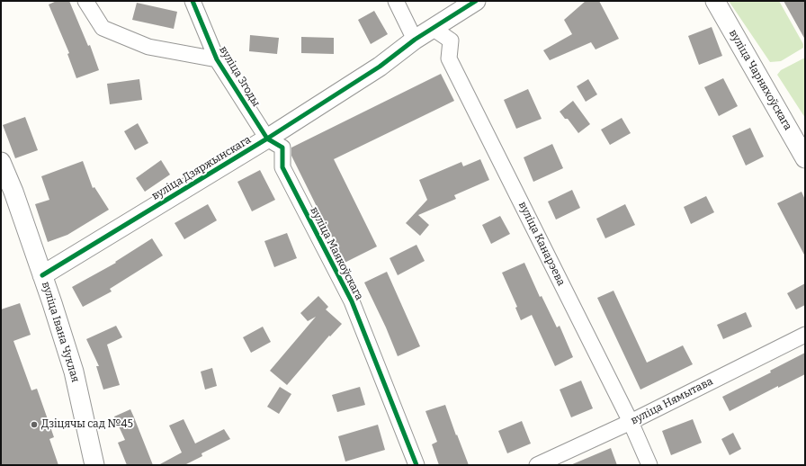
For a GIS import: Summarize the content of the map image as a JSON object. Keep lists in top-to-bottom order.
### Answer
{
  "streets": {
    "street": [
      "вуліца Згоды",
      "вуліца Чарняхоўскага",
      "вуліца Дзяржынскага",
      "вуліца Канарэева",
      "вуліца Маякоўскага",
      "вуліца Івана Чуклая",
      "вуліца Нямытава"
    ]
  },
  "crossings": [
    ["вуліца Згоды", "вуліца Дзяржынскага"],
    ["вуліца Згоды", "вуліца Маякоўскага"],
    ["вуліца Дзяржынскага", "вуліца Канарэева"],
    ["вуліца Дзяржынскага", "вуліца Маякоўскага"],
    ["вуліца Дзяржынскага", "вуліца Івана Чуклая"],
    ["вуліца Канарэева", "вуліца Нямытава"]
  ],
  "places": ["Дзіцячы сад №45"]
}
